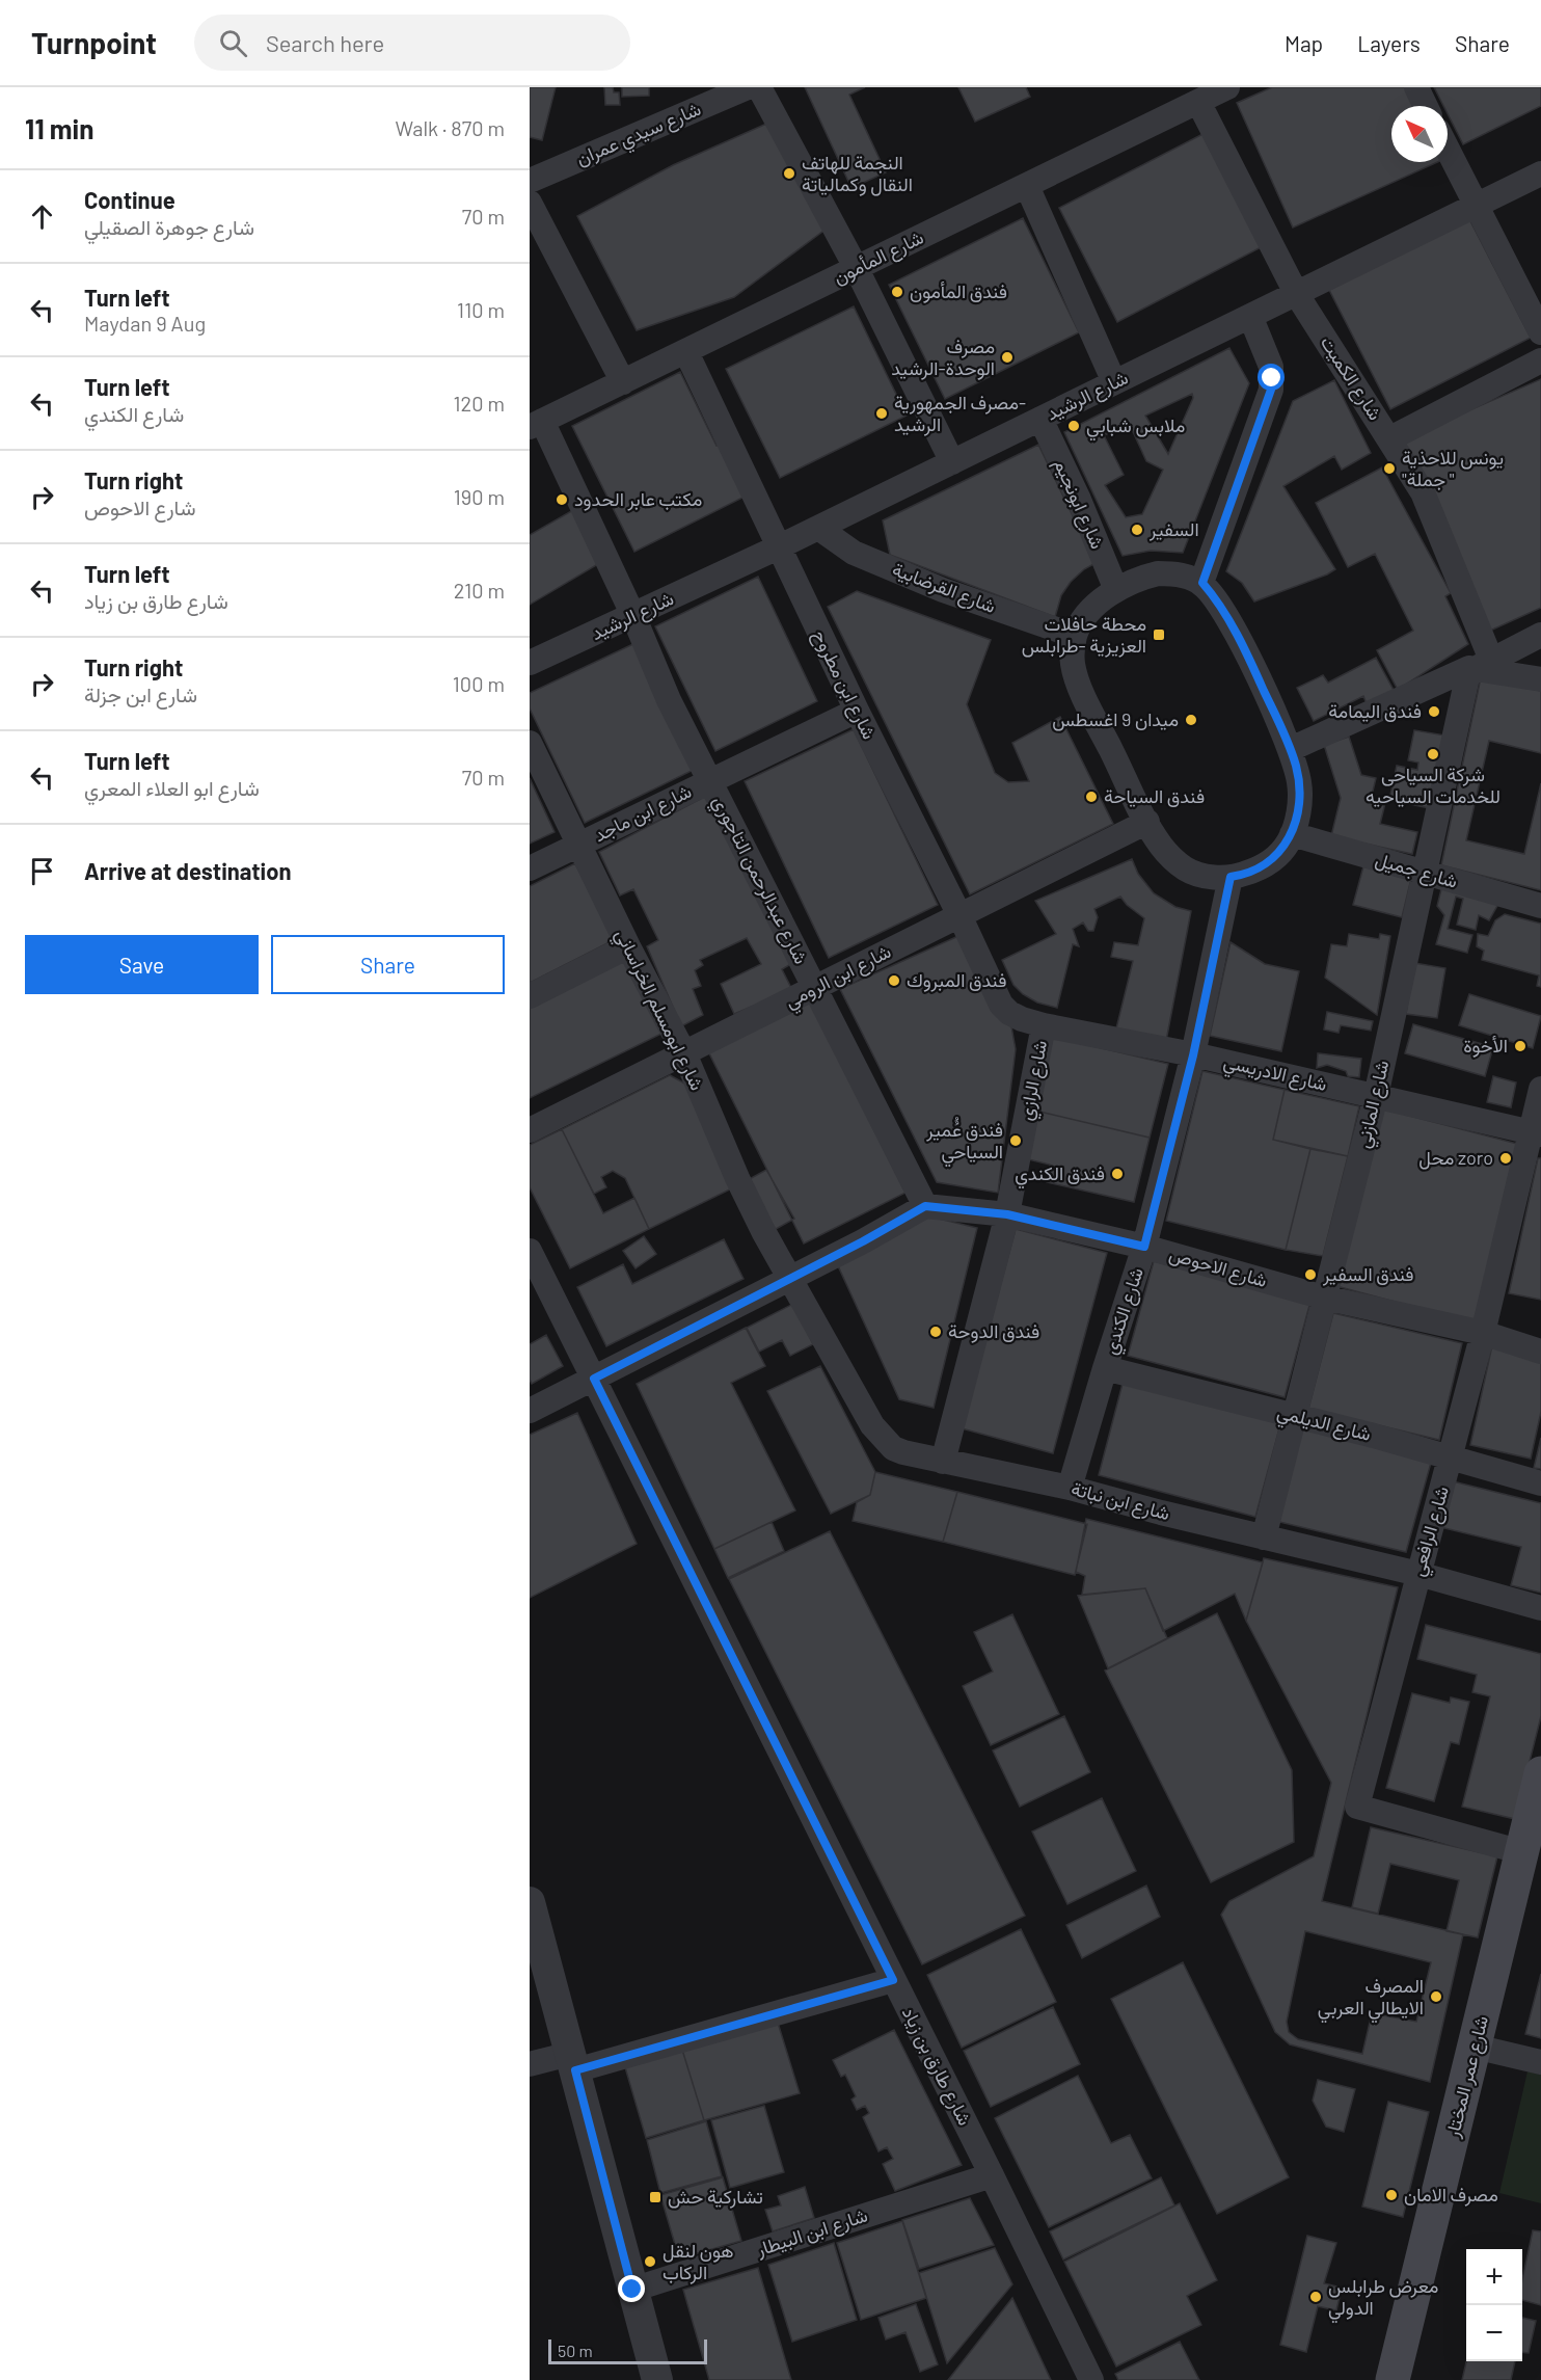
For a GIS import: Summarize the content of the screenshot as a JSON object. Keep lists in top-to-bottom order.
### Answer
{
  "streets": {
    "main road": ["شارع عمر المختار"],
    "street": [
      "شارع سيدي عمران",
      "شارع المأمون",
      "شارع الكميت",
      "شارع الرشيد",
      "شارع ابونجيم",
      "شارع القرضابية",
      "شارع ابن مطروح",
      "شارع ابن ماجد",
      "شارع جميل",
      "شارع عبدالرحمن التاجوري",
      "شارع ابن الرومي",
      "شارع ابومسلم الخراساني",
      "شارع الادريسي",
      "شارع الرازي",
      "شارع المازني",
      "شارع الاحوص",
      "شارع الكندي",
      "شارع الديلمي",
      "شارع ابن نباتة",
      "شارع الرافعي",
      "شارع طارق بن زياد",
      "شارع ابن البيطار"
    ]
  },
  "crossings": [
    ["شارع المأمون", "شارع الكميت"],
    ["شارع المأمون", "شارع ابن مطروح"],
    ["شارع المأمون", "شارع عبدالرحمن التاجوري"],
    ["شارع الكميت", "شارع الرشيد"],
    ["شارع الكميت", "شارع المازني"],
    ["شارع الرشيد", "شارع ابونجيم"],
    ["شارع الرشيد", "شارع القرضابية"],
    ["شارع الرشيد", "شارع ابن مطروح"],
    ["شارع الرشيد", "شارع عبدالرحمن التاجوري"],
    ["شارع ابن مطروح", "شارع ابن ماجد"],
    ["شارع ابن مطروح", "شارع ابن الرومي"],
    ["شارع ابن مطروح", "شارع الادريسي"],
    ["شارع ابن ماجد", "شارع عبدالرحمن التاجوري"],
    ["شارع ابن ماجد", "شارع ابومسلم الخراساني"],
    ["شارع جميل", "شارع المازني"],
    ["شارع عبدالرحمن التاجوري", "شارع ابن الرومي"],
    ["شارع عبدالرحمن التاجوري", "شارع الاحوص"],
    ["شارع ابن الرومي", "شارع ابومسلم الخراساني"],
    ["شارع ابومسلم الخراساني", "شارع ابن نباتة"],
    ["شارع الادريسي", "شارع الرازي"],
    ["شارع الادريسي", "شارع المازني"],
    ["شارع الادريسي", "شارع الكندي"],
    ["شارع الادريسي", "شارع الرافعي"],
    ["شارع الرازي", "شارع الاحوص"],
    ["شارع الرازي", "شارع ابن نباتة"],
    ["شارع المازني", "شارع الاحوص"],
    ["شارع المازني", "شارع الديلمي"],
    ["شارع المازني", "شارع ابن نباتة"],
    ["شارع الاحوص", "شارع الكندي"],
    ["شارع الاحوص", "شارع الرافعي"],
    ["شارع الكندي", "شارع الديلمي"],
    ["شارع الكندي", "شارع ابن نباتة"],
    ["شارع الديلمي", "شارع الرافعي"],
    ["شارع ابن نباتة", "شارع الرافعي"],
    ["شارع الرافعي", "شارع عمر المختار"],
    ["شارع طارق بن زياد", "شارع ابن البيطار"]
  ],
  "places": {
    "other": [
      "النجمة للهاتف النقال وكمالياتة",
      "فندق المأمون",
      "مصرف الوحدة-الرشيد",
      "مصرف الجمهورية- الرشيد",
      "ملابس شبابي",
      "يونس للاحذية \"جملة \"",
      "مكتب عابر الحدود",
      "السفير",
      "فندق اليمامة",
      "ميدان 9 اغسطس",
      "شركة السياحى للخدمات السياحيه",
      "فندق السياحة",
      "فندق المبروك",
      "الأخوة",
      "فندق عُُمير السياحي",
      "محل zoro",
      "فندق الكندي",
      "فندق السفير",
      "فندق الدوحة",
      "المصرف الايطالي العربي",
      "مصرف الامان",
      "هون لنقل الركاب",
      "معرض طرابلس الدولي"
    ],
    "transit": ["محطة حافلات العزيزية -طرابلس", "تشاركية حش"]
  },
  "scale_bar": "50 m",
  "north": "top left",
  "page": {
    "header": "Turnpoint",
    "search": "Search here",
    "nav": ["Map", "Layers", "Share"],
    "heading": ["11 min", "Walk · 870 m"],
    "list": [
      ["Continue", "شارع جوهرة الصقيلي", "70 m"],
      ["Turn left", "Maydan 9 Aug", "110 m"],
      ["Turn left", "شارع الكندي", "120 m"],
      ["Turn right", "شارع الاحوص", "190 m"],
      ["Turn left", "شارع طارق بن زياد", "210 m"],
      ["Turn right", "شارع ابن جزلة", "100 m"],
      ["Turn left", "شارع ابو العلاء المعري", "70 m"],
      "Arrive at destination"
    ],
    "buttons": ["Save", "Share"],
    "map_buttons": ["+", "−"],
    "scale": "50 m"
  }
}
